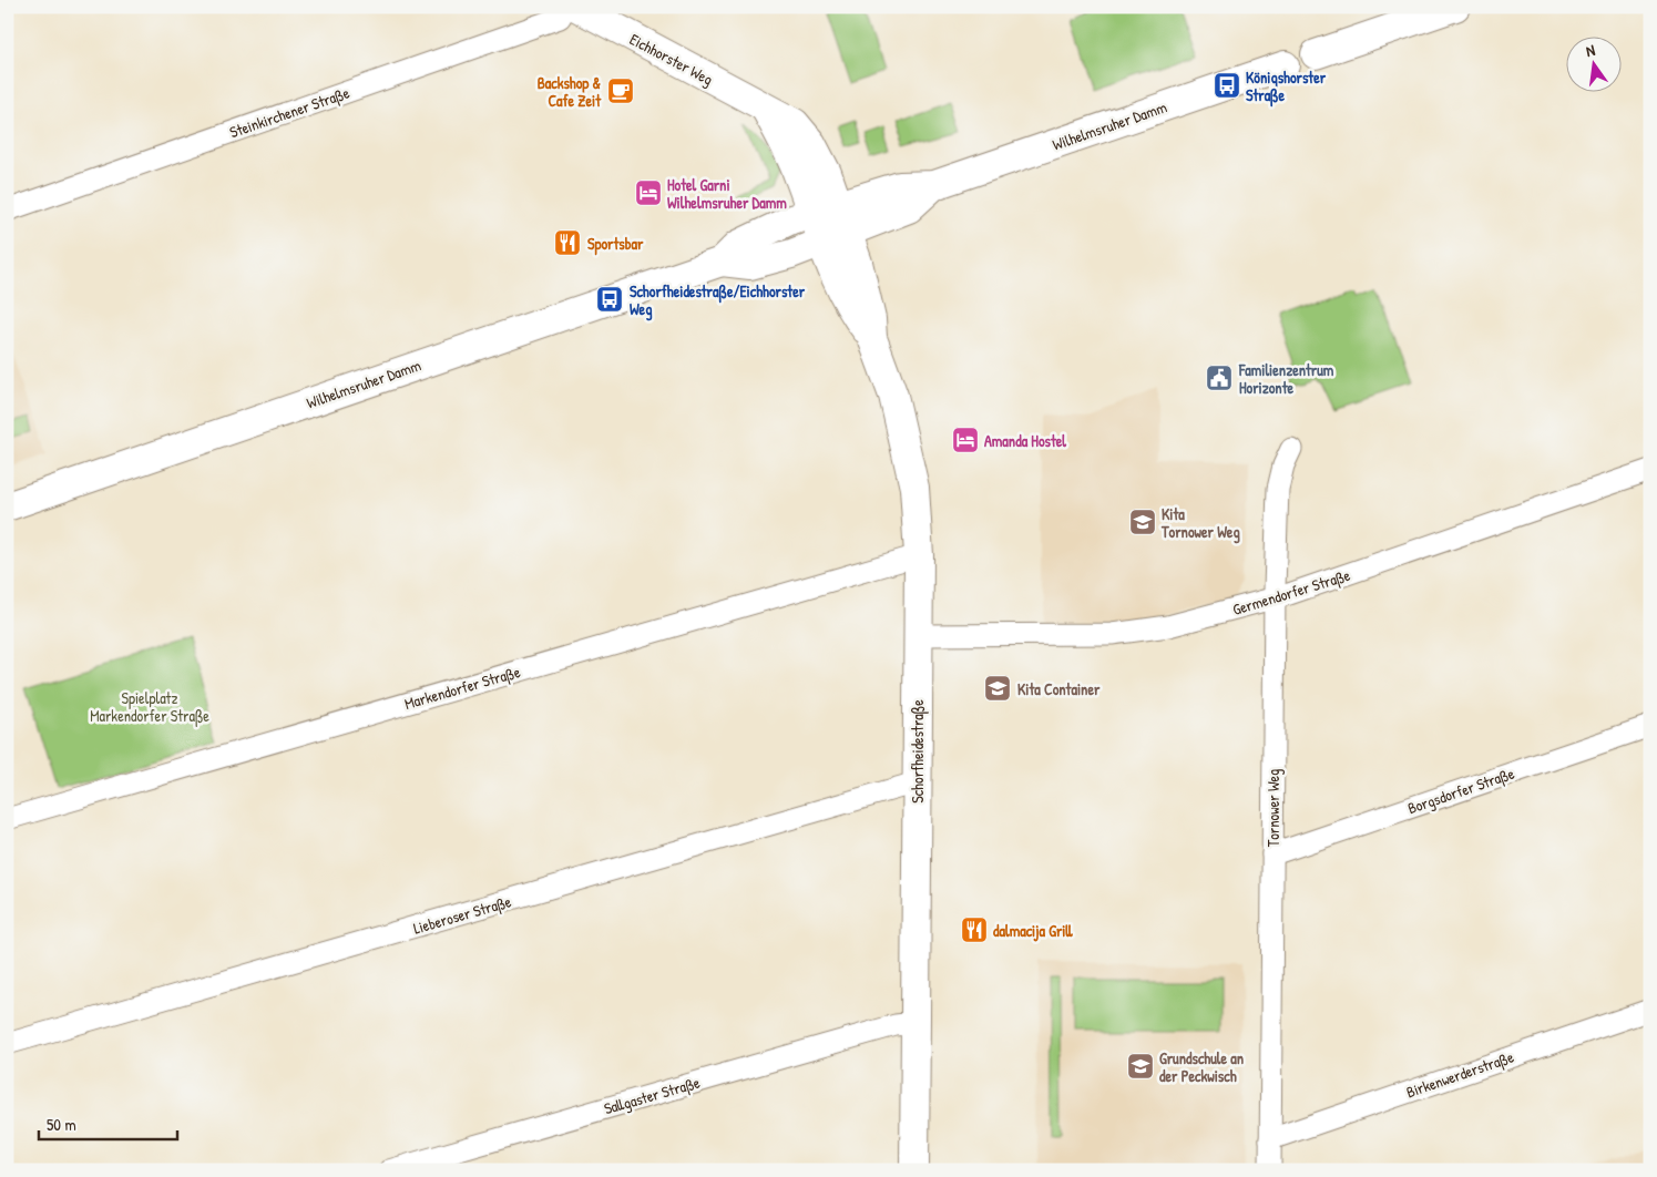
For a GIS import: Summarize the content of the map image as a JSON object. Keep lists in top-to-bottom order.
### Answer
{
  "streets": {
    "main road": ["Eichhorster Weg", "Wilhelmsruher Damm", "Schorfheidestraße"],
    "street": [
      "Steinkirchener Straße",
      "Germendorfer Straße",
      "Markendorfer Straße",
      "Borgsdorfer Straße",
      "Tornower Weg",
      "Lieberoser Straße",
      "Birkenwerderstraße",
      "Sallgaster Straße"
    ]
  },
  "crossings": [
    ["Eichhorster Weg", "Wilhelmsruher Damm"],
    ["Eichhorster Weg", "Schorfheidestraße"],
    ["Wilhelmsruher Damm", "Schorfheidestraße"],
    ["Germendorfer Straße", "Schorfheidestraße"],
    ["Germendorfer Straße", "Tornower Weg"],
    ["Markendorfer Straße", "Schorfheidestraße"],
    ["Schorfheidestraße", "Lieberoser Straße"],
    ["Schorfheidestraße", "Sallgaster Straße"],
    ["Borgsdorfer Straße", "Tornower Weg"],
    ["Tornower Weg", "Birkenwerderstraße"]
  ],
  "parks": ["Spielplatz Markendorfer Straße"],
  "places": {
    "bus stop": ["Königshorster Straße", "Schorfheidestraße/Eichhorster Weg"],
    "cafe": ["Backshop & Cafe Zeit"],
    "hotel": ["Hotel Garni Wilhelmsruher Damm", "Amanda Hostel"],
    "restaurant": ["Sportsbar", "dalmacija Grill"],
    "public building": ["Familienzentrum Horizonte"],
    "school or university": ["Kita Tornower Weg", "Kita Container", "Grundschule an der Peckwisch"]
  },
  "scale_bar": "50 m",
  "north": "top"
}
